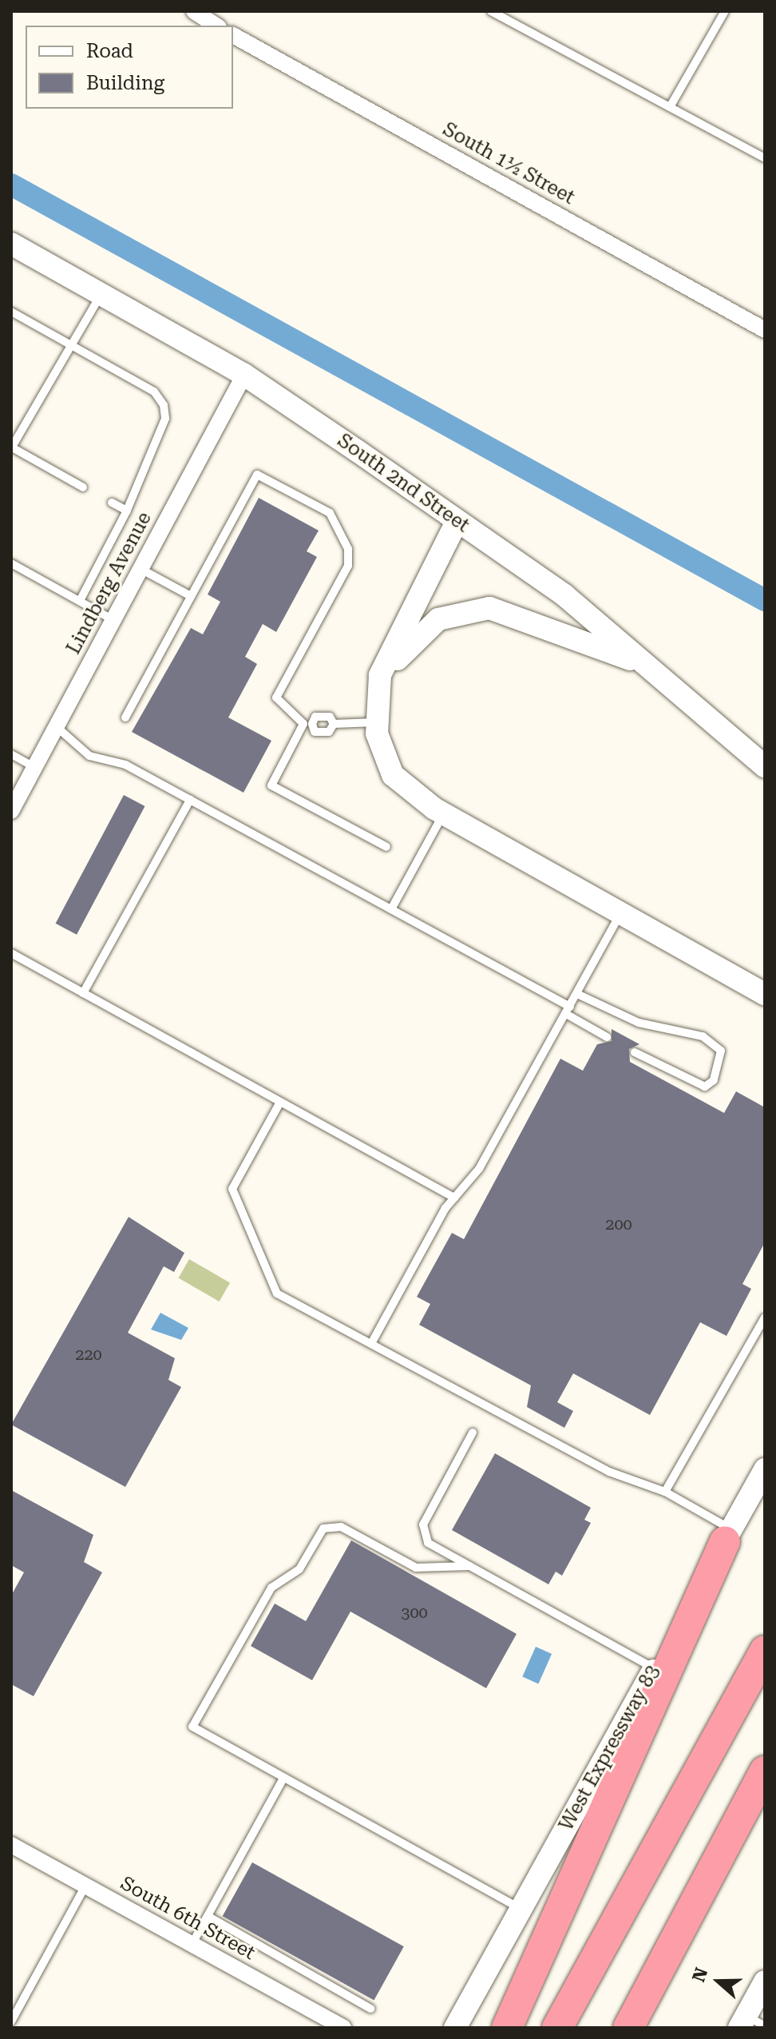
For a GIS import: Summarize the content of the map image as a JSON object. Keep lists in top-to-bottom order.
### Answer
{
  "streets": {
    "main road": ["South 2nd Street", "West Expressway 83"],
    "street": ["South 1½ Street", "Lindberg Avenue", "South 6th Street"]
  },
  "crossings": [
    ["South 2nd Street", "Lindberg Avenue"]
  ],
  "house_numbers": ["200", "220", "300"],
  "legend": ["Road", "Building"],
  "north": "left"
}
